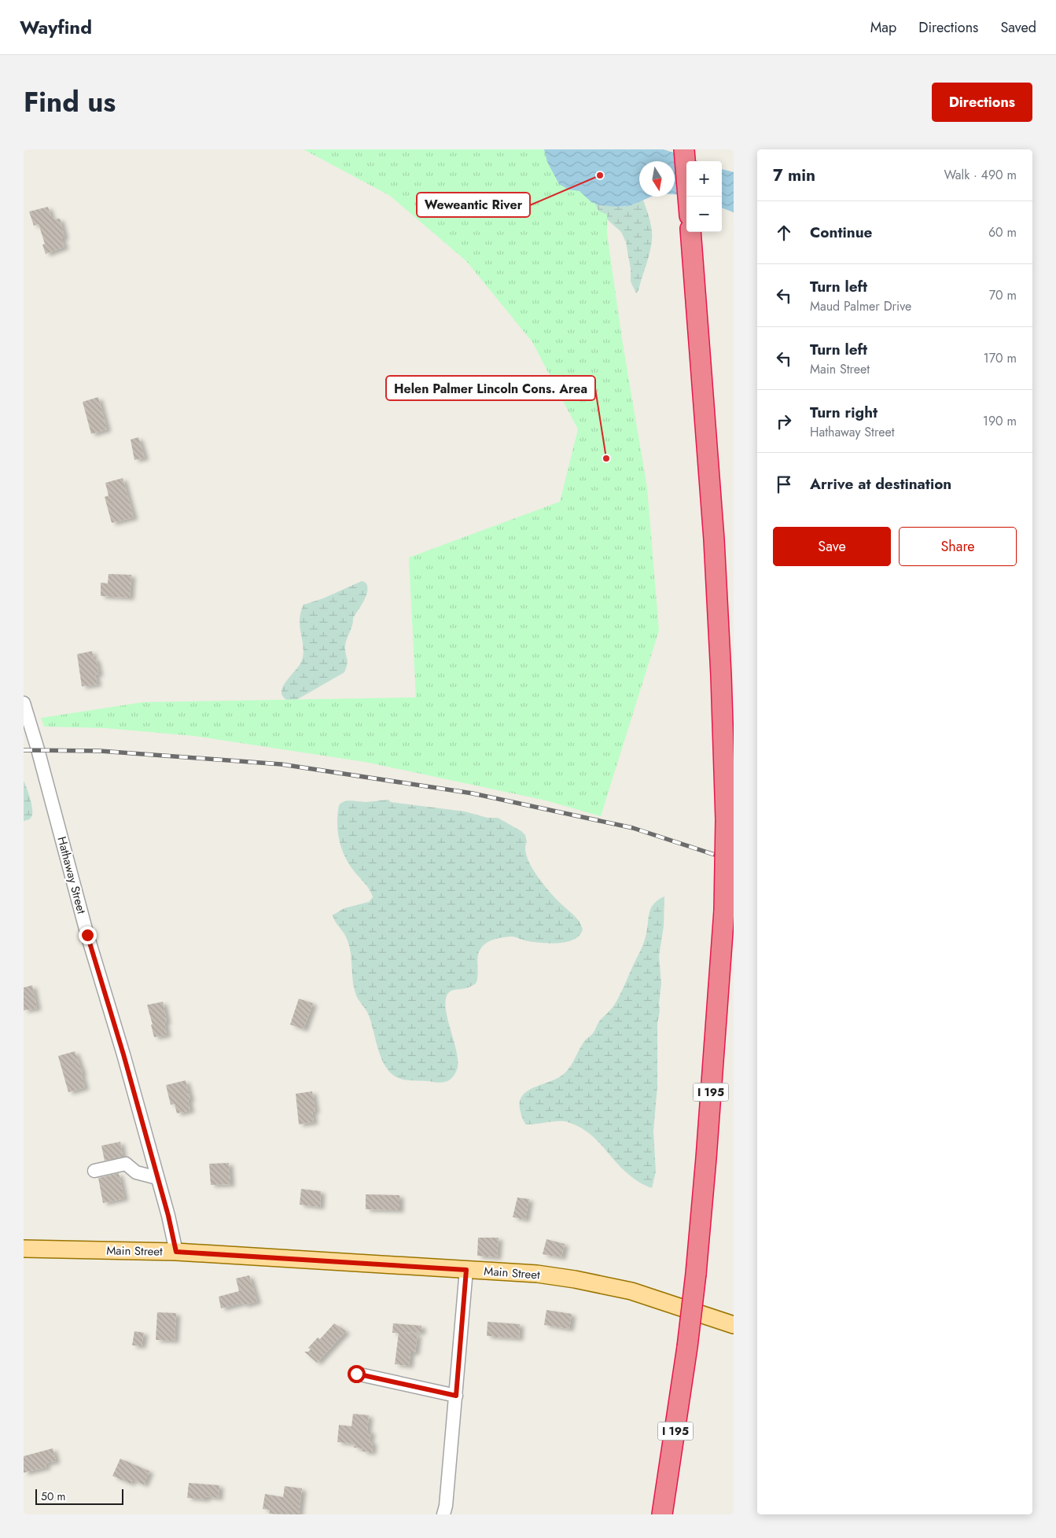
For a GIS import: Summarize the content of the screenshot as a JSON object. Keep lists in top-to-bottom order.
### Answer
{
  "streets": {
    "highway": ["I 195"],
    "main road": ["Main Street"],
    "street": ["Hathaway Street"]
  },
  "crossings": [
    ["Hathaway Street", "Main Street"]
  ],
  "places": ["Weweantic River", "Helen Palmer Lincoln Cons. Area"],
  "scale_bar": "50 m",
  "north": "bottom",
  "page": {
    "header": "Wayfind",
    "nav": ["Map", "Directions", "Saved"],
    "title": "Find us",
    "buttons": [
      "Directions",
      ["Save", "Share"]
    ],
    "heading": ["7 min", "Walk · 490 m"],
    "map_buttons": ["+", "−"],
    "list": [
      ["Continue", "60 m"],
      ["Turn left", "Maud Palmer Drive", "70 m"],
      ["Turn left", "Main Street", "170 m"],
      ["Turn right", "Hathaway Street", "190 m"],
      "Arrive at destination"
    ],
    "scale": "50 m"
  }
}
